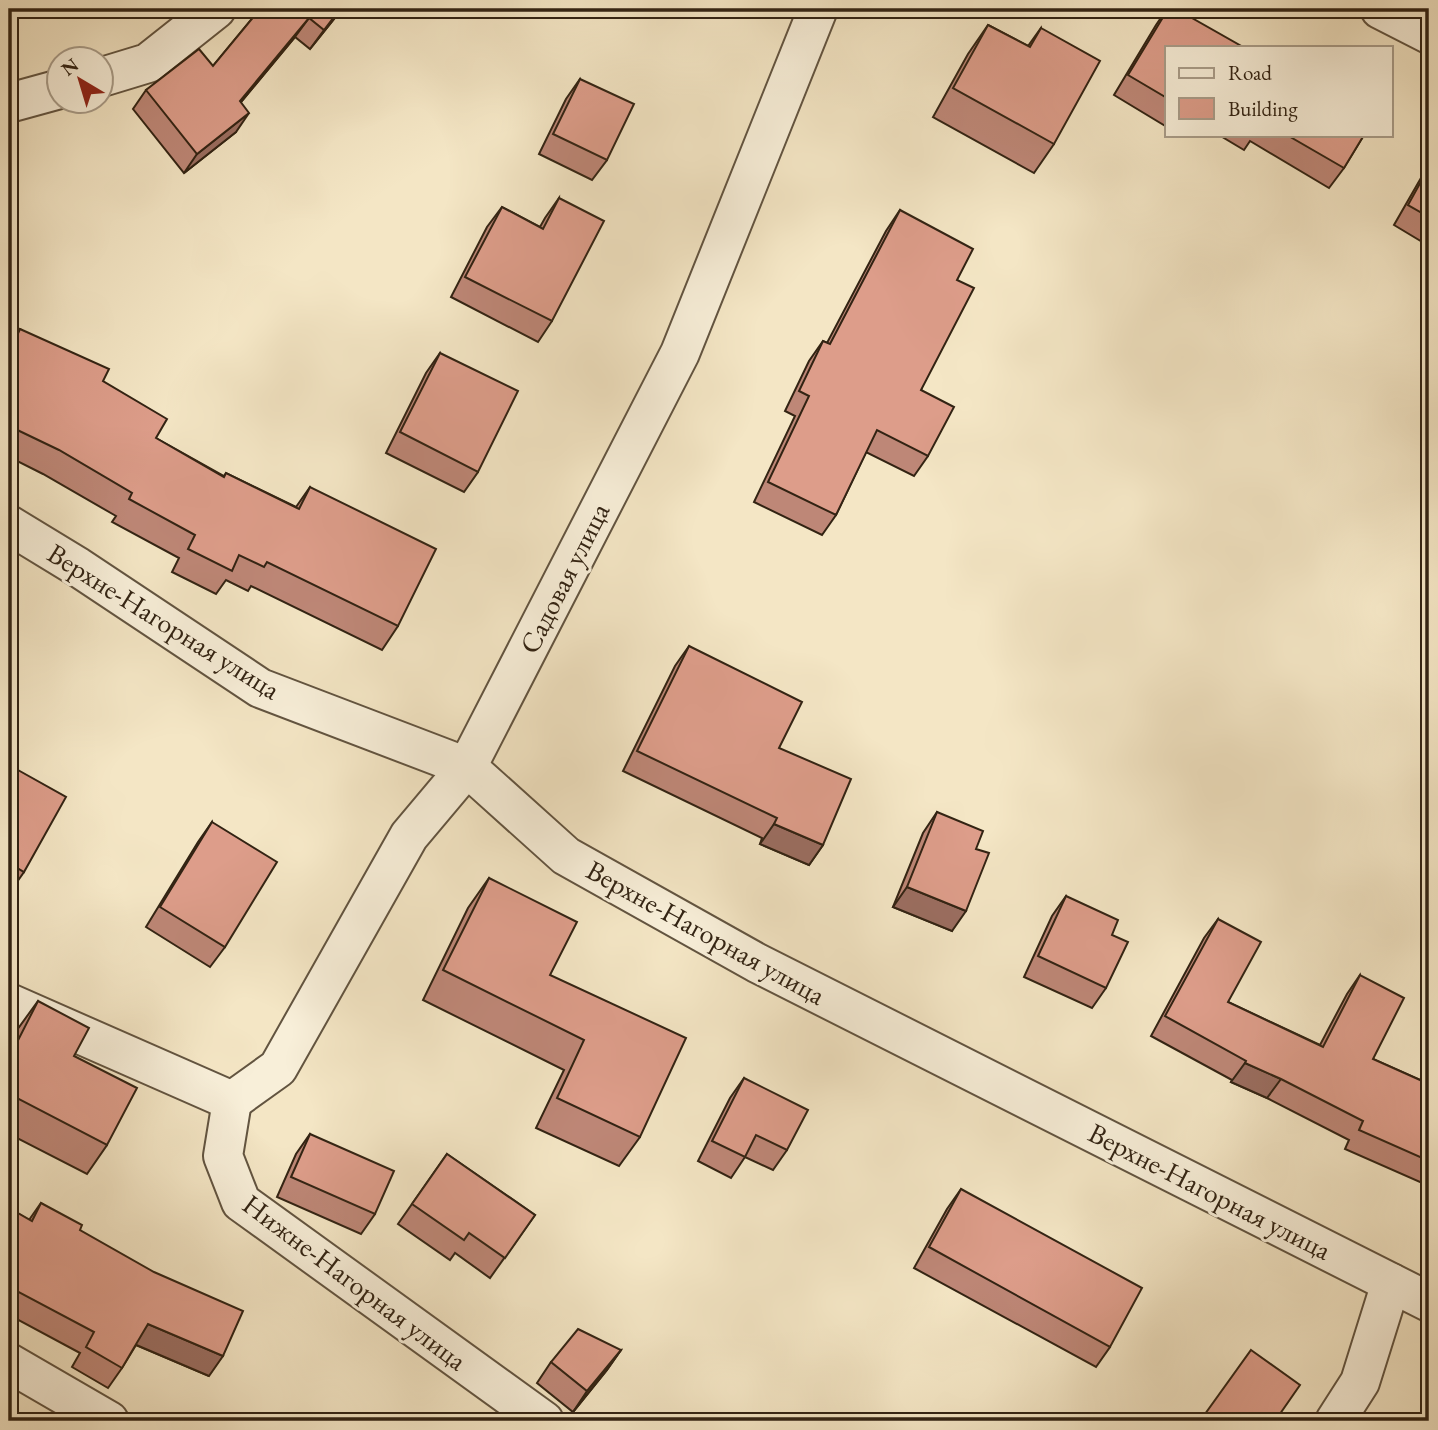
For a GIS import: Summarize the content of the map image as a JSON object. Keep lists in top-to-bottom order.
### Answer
{
  "streets": {
    "street": ["Садовая улица", "Верхне-Нагорная улица", "Нижне-Нагорная улица"]
  },
  "crossings": [
    ["Садовая улица", "Верхне-Нагорная улица"],
    ["Садовая улица", "Нижне-Нагорная улица"]
  ],
  "legend": ["Road", "Building"],
  "north": "top left"
}
